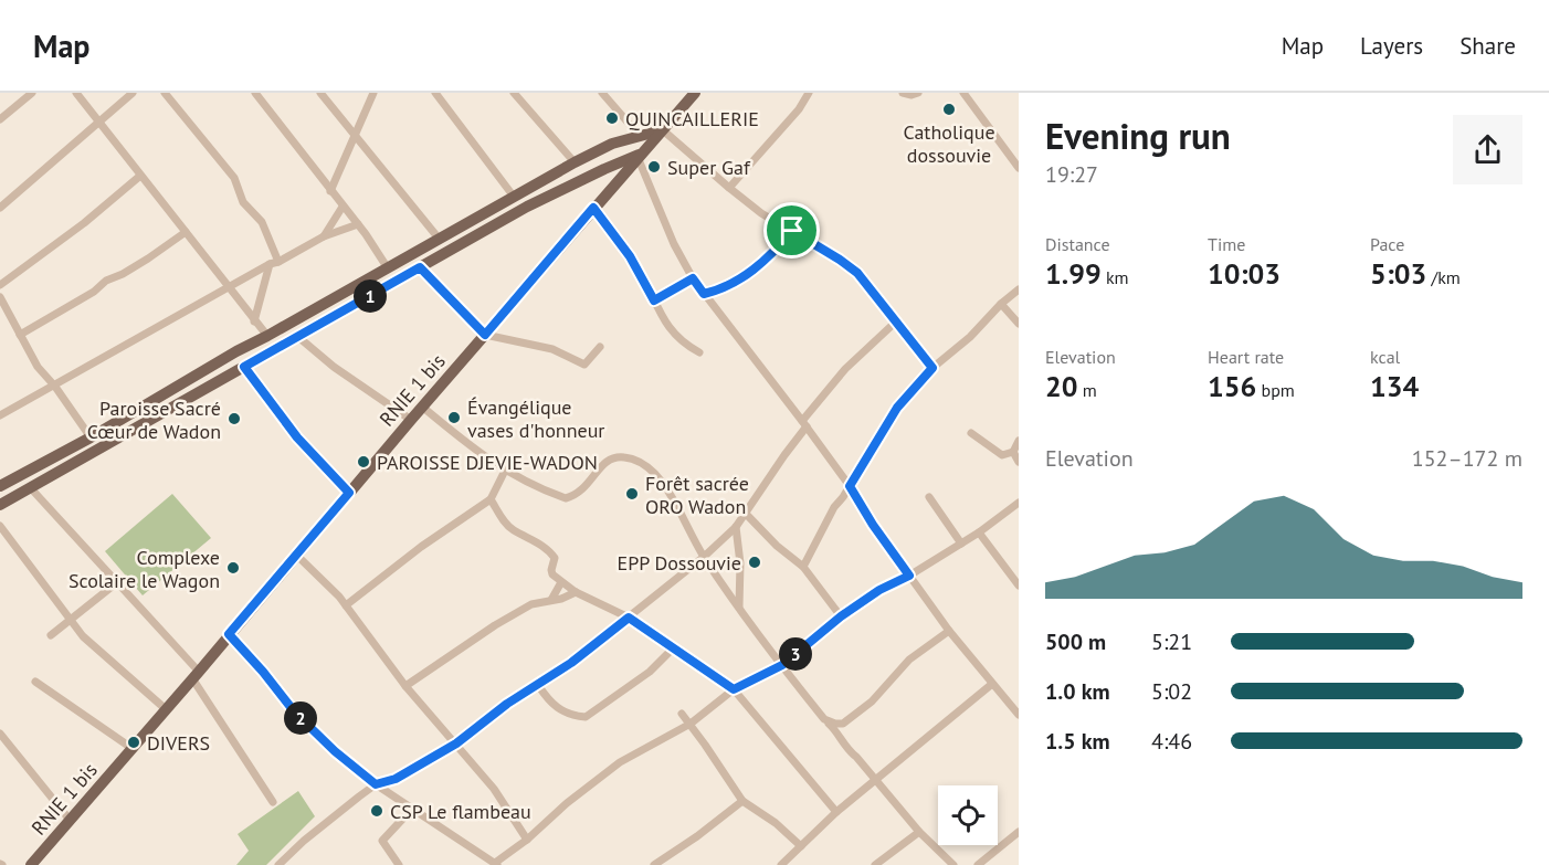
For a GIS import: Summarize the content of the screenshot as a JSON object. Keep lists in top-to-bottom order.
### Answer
{
  "streets": {
    "main road": ["RNIE 1 bis"]
  },
  "places": [
    "Catholique dossouvie",
    "QUINCAILLERIE",
    "Super Gaf",
    "Évangélique vases d'honneur",
    "Paroisse Sacré Cœur de Wadon",
    "PAROISSE DJEVIE-WADON",
    "Forêt sacrée ORO Wadon",
    "EPP Dossouvie",
    "Complexe Scolaire le Wagon",
    "DIVERS",
    "CSP Le flambeau"
  ],
  "page": {
    "header": "Map",
    "nav": ["Map", "Layers", "Share"],
    "heading": ["Evening run", "19:27"],
    "stats": [
      ["Distance", "1.99 km"],
      ["Time", "10:03"],
      ["Pace", "5:03 /km"],
      ["Elevation", "20 m"],
      ["Heart rate", "156 bpm"],
      ["kcal", "134"]
    ],
    "pins": ["1", "3", "2"],
    "chart": ["Elevation", "152–172 m"],
    "list": [
      {
        "name": "500 m",
        "note": "5:21"
      },
      {
        "name": "1.0 km",
        "note": "5:02"
      },
      {
        "name": "1.5 km",
        "note": "4:46"
      }
    ]
  }
}
